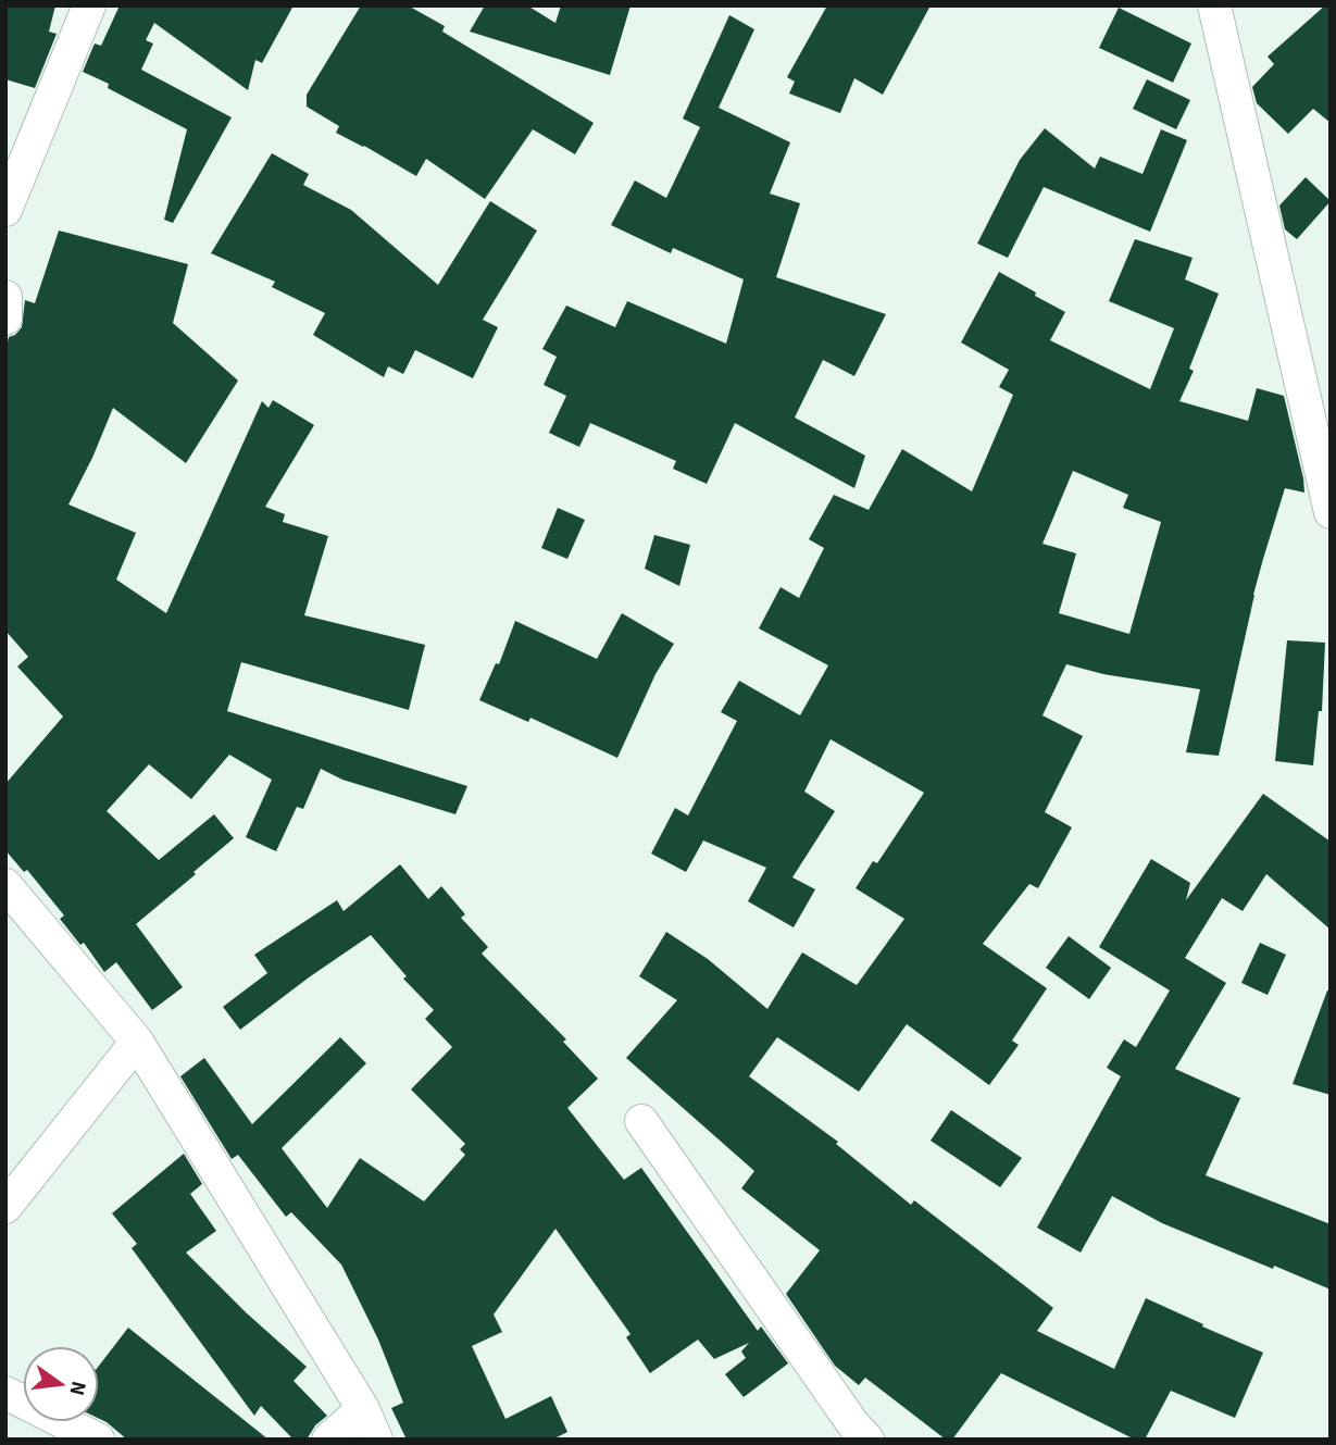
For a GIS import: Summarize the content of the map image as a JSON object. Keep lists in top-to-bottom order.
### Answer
{
  "north": "right"
}
